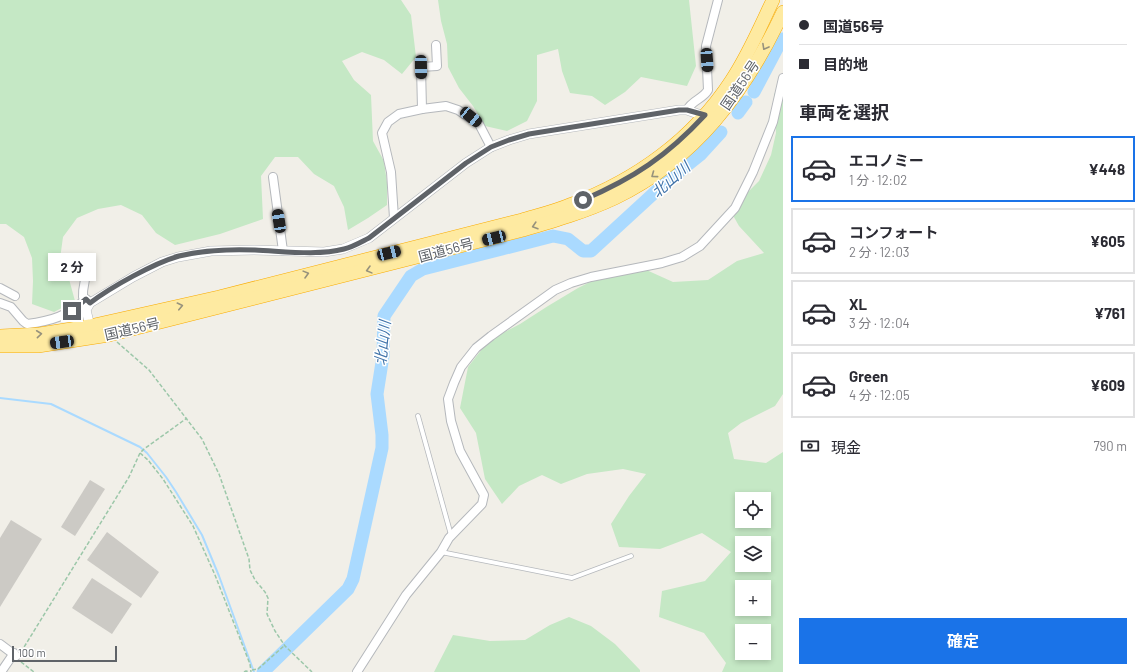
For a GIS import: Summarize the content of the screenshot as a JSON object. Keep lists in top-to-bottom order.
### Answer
{
  "streets": {
    "highway": ["国道56号"]
  },
  "water": ["北山川"],
  "scale_bar": "100 m",
  "page": {
    "banner": ["国道56号", "目的地"],
    "heading": "車両を選択",
    "list": [
      {
        "name": "エコノミー",
        "note": "1 分 · 12:02",
        "value": "¥448"
      },
      {
        "name": "コンフォート",
        "note": "2 分 · 12:03",
        "value": "¥605"
      },
      {
        "name": "XL",
        "note": "3 分 · 12:04",
        "value": "¥761"
      },
      {
        "name": "Green",
        "note": "4 分 · 12:05",
        "value": "¥609"
      }
    ],
    "bubble": "2 分",
    "pay": ["現金", "790 m"],
    "map_buttons": ["+", "−"],
    "buttons": "確定",
    "scale": "100 m"
  }
}
